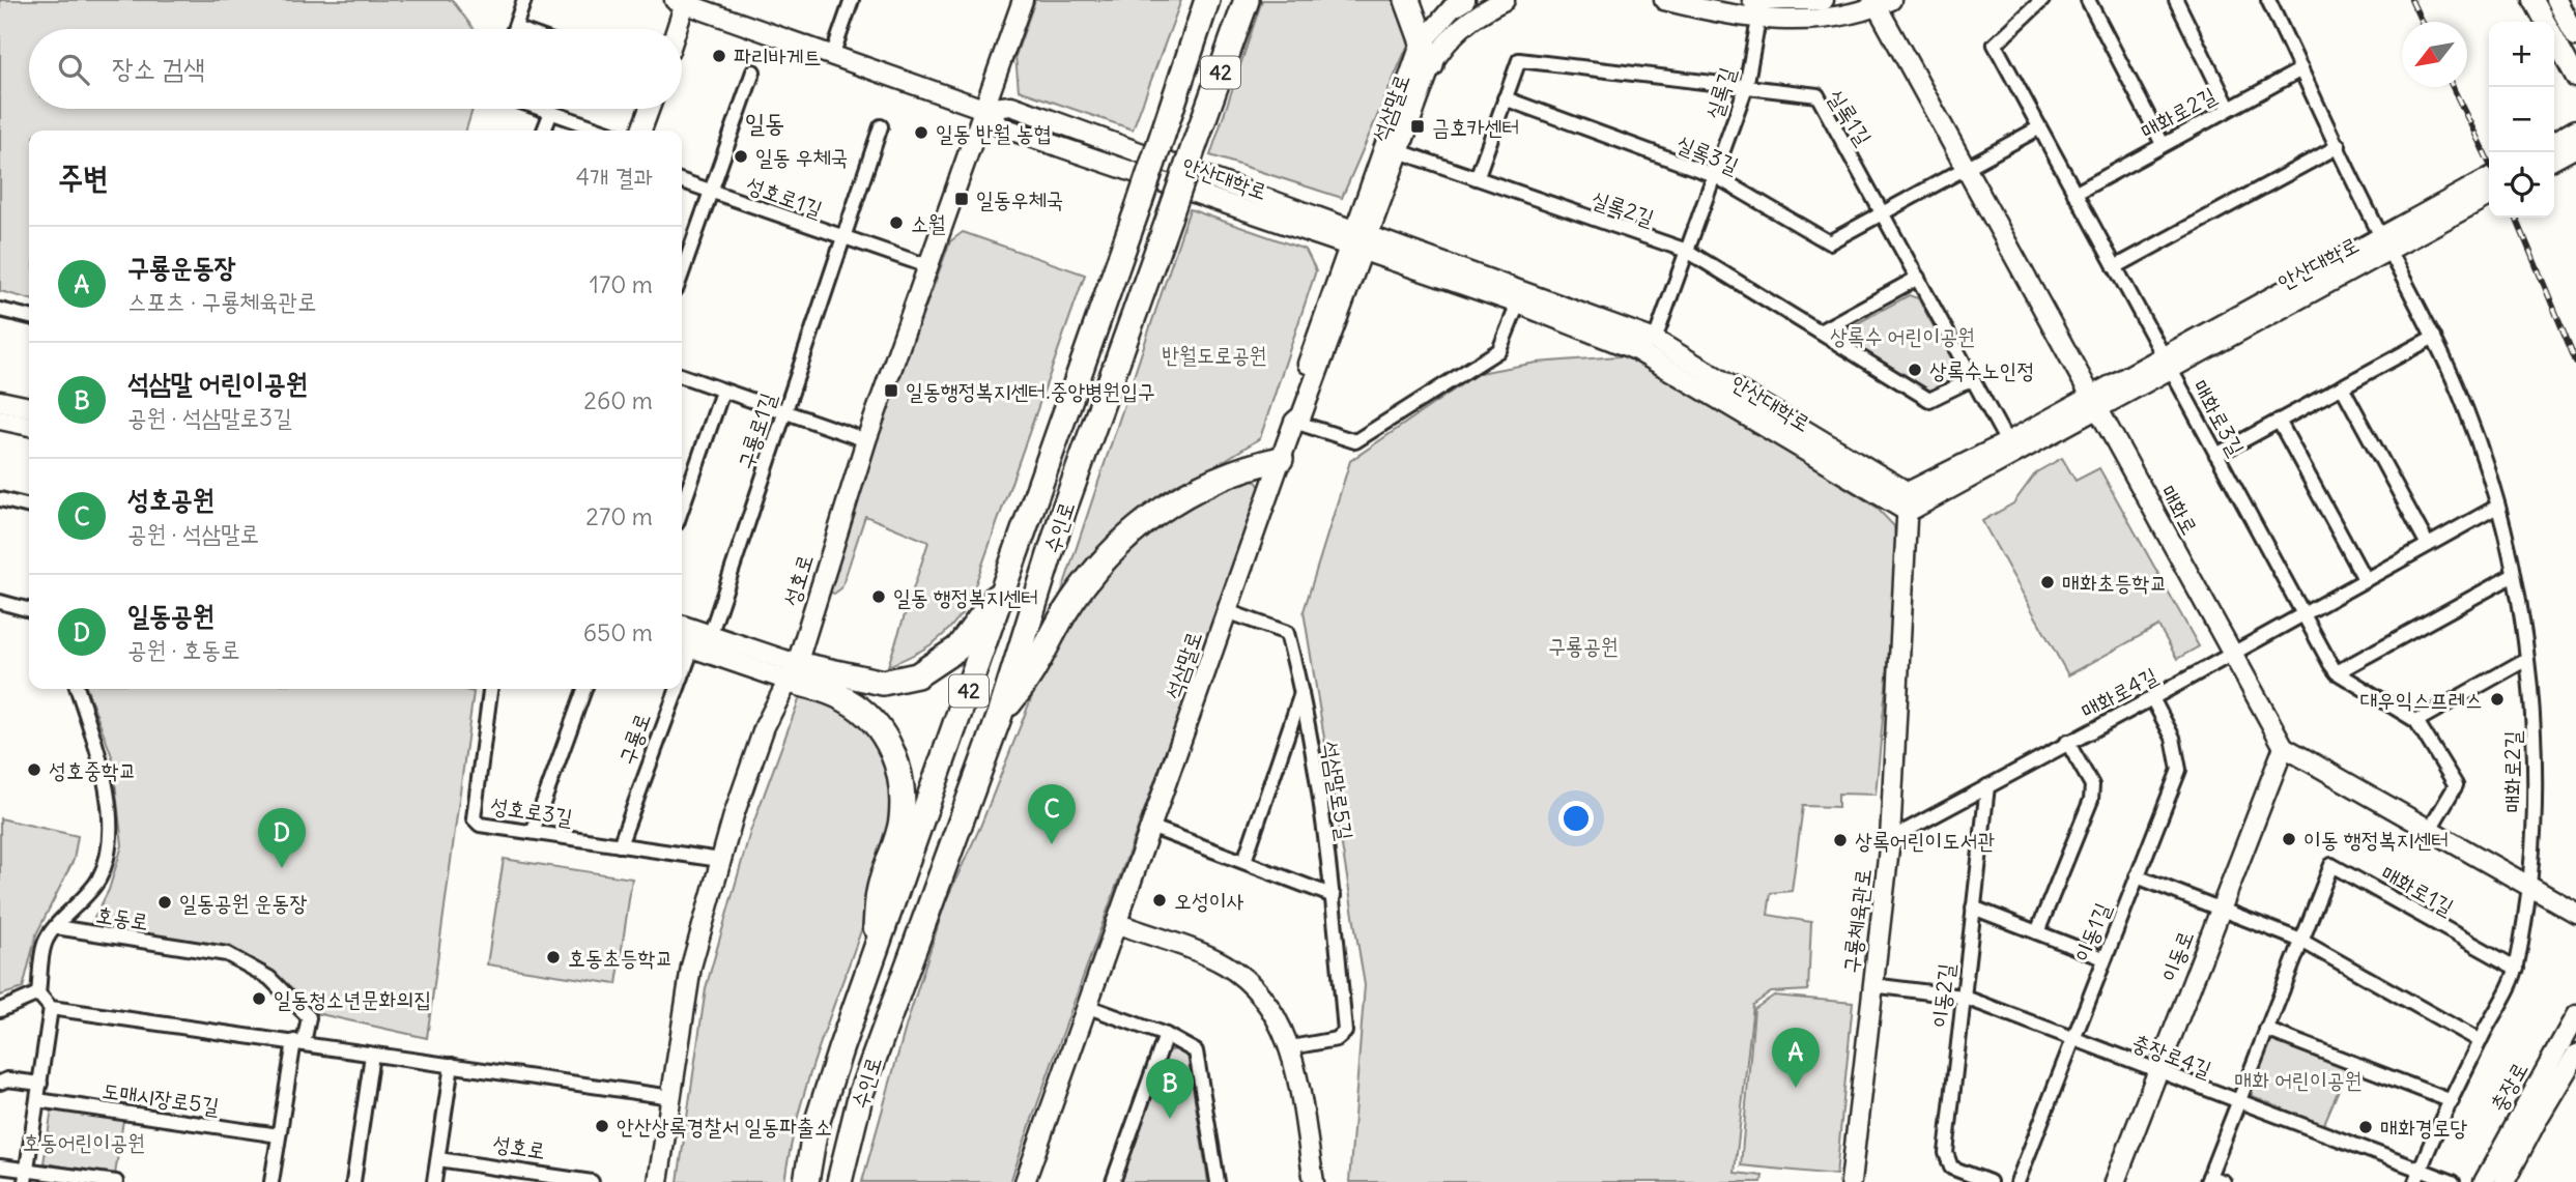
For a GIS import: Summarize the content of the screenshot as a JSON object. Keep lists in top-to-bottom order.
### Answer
{
  "streets": {
    "highway": ["42", "수인로"],
    "street": [
      "실록길",
      "석삼말로",
      "매화로2길",
      "실록1길",
      "실록3길",
      "안산대학로",
      "성호로1길",
      "실록2길",
      "매화로3길",
      "구룡로1길",
      "매화로",
      "성호로",
      "매화로4길",
      "구룡로",
      "석삼말로5길",
      "성호로3길",
      "매화로1길",
      "호동로",
      "구룡체육관로",
      "이동1길",
      "이동로",
      "이동2길",
      "충장로4길",
      "충장로",
      "도매시장로5길"
    ]
  },
  "crossings": [
    ["실록길", "실록1길"],
    ["실록길", "실록3길"],
    ["실록길", "안산대학로"],
    ["실록길", "실록2길"],
    ["석삼말로", "안산대학로"],
    ["석삼말로", "실록2길"],
    ["석삼말로", "석삼말로5길"],
    ["매화로2길", "안산대학로"],
    ["매화로2길", "매화로3길"],
    ["매화로2길", "매화로4길"],
    ["실록1길", "실록3길"],
    ["실록1길", "안산대학로"],
    ["실록1길", "실록2길"],
    ["안산대학로", "매화로3길"],
    ["안산대학로", "매화로"],
    ["안산대학로", "성호로"],
    ["안산대학로", "구룡체육관로"],
    ["성호로1길", "구룡로1길"],
    ["성호로1길", "성호로"],
    ["매화로3길", "매화로4길"],
    ["매화로", "매화로4길"],
    ["매화로", "이동로"],
    ["성호로", "구룡로"],
    ["성호로", "성호로3길"],
    ["매화로4길", "구룡체육관로"],
    ["매화로4길", "이동1길"],
    ["매화로4길", "이동2길"],
    ["구룡로", "성호로3길"],
    ["매화로1길", "충장로4길"],
    ["구룡체육관로", "충장로4길"],
    ["이동1길", "충장로4길"],
    ["이동로", "충장로4길"],
    ["이동2길", "충장로4길"]
  ],
  "districts": ["일동"],
  "parks": [
    "상록수 어린이공원",
    "반월도로공원",
    "구룡공원",
    "매화 어린이공원",
    "호동어린이공원"
  ],
  "places": {
    "other": [
      "파리바게트",
      "일동 반월 농협",
      "일동 우체국",
      "소월",
      "상록수노인정",
      "매화초등학교",
      "일동 행정복지센터",
      "대우익스프레스",
      "성호중학교",
      "이동 행정복지센터",
      "상록어린이도서관",
      "오성이사",
      "일동공원 운동장",
      "호동초등학교",
      "일동청소년문화의집",
      "안산상록경찰서 일동파출소",
      "매화경로당"
    ],
    "transit": ["금호카센터", "일동우체국", "일동행정복지센터.중앙병원입구"]
  },
  "north": "bottom left",
  "page": {
    "map_buttons": ["+", "−"],
    "search": "장소 검색",
    "heading": ["주변", "4개 결과"],
    "list": [
      {
        "mark": "A",
        "name": "구룡운동장",
        "note": "스포츠 · 구룡체육관로",
        "value": "170 m"
      },
      {
        "mark": "B",
        "name": "석삼말 어린이공원",
        "note": "공원 · 석삼말로3길",
        "value": "260 m"
      },
      {
        "mark": "C",
        "name": "성호공원",
        "note": "공원 · 석삼말로",
        "value": "270 m"
      },
      {
        "mark": "D",
        "name": "일동공원",
        "note": "공원 · 호동로",
        "value": "650 m"
      }
    ],
    "pins": [
      "C",
      "D",
      "A",
      "B"
    ]
  }
}
